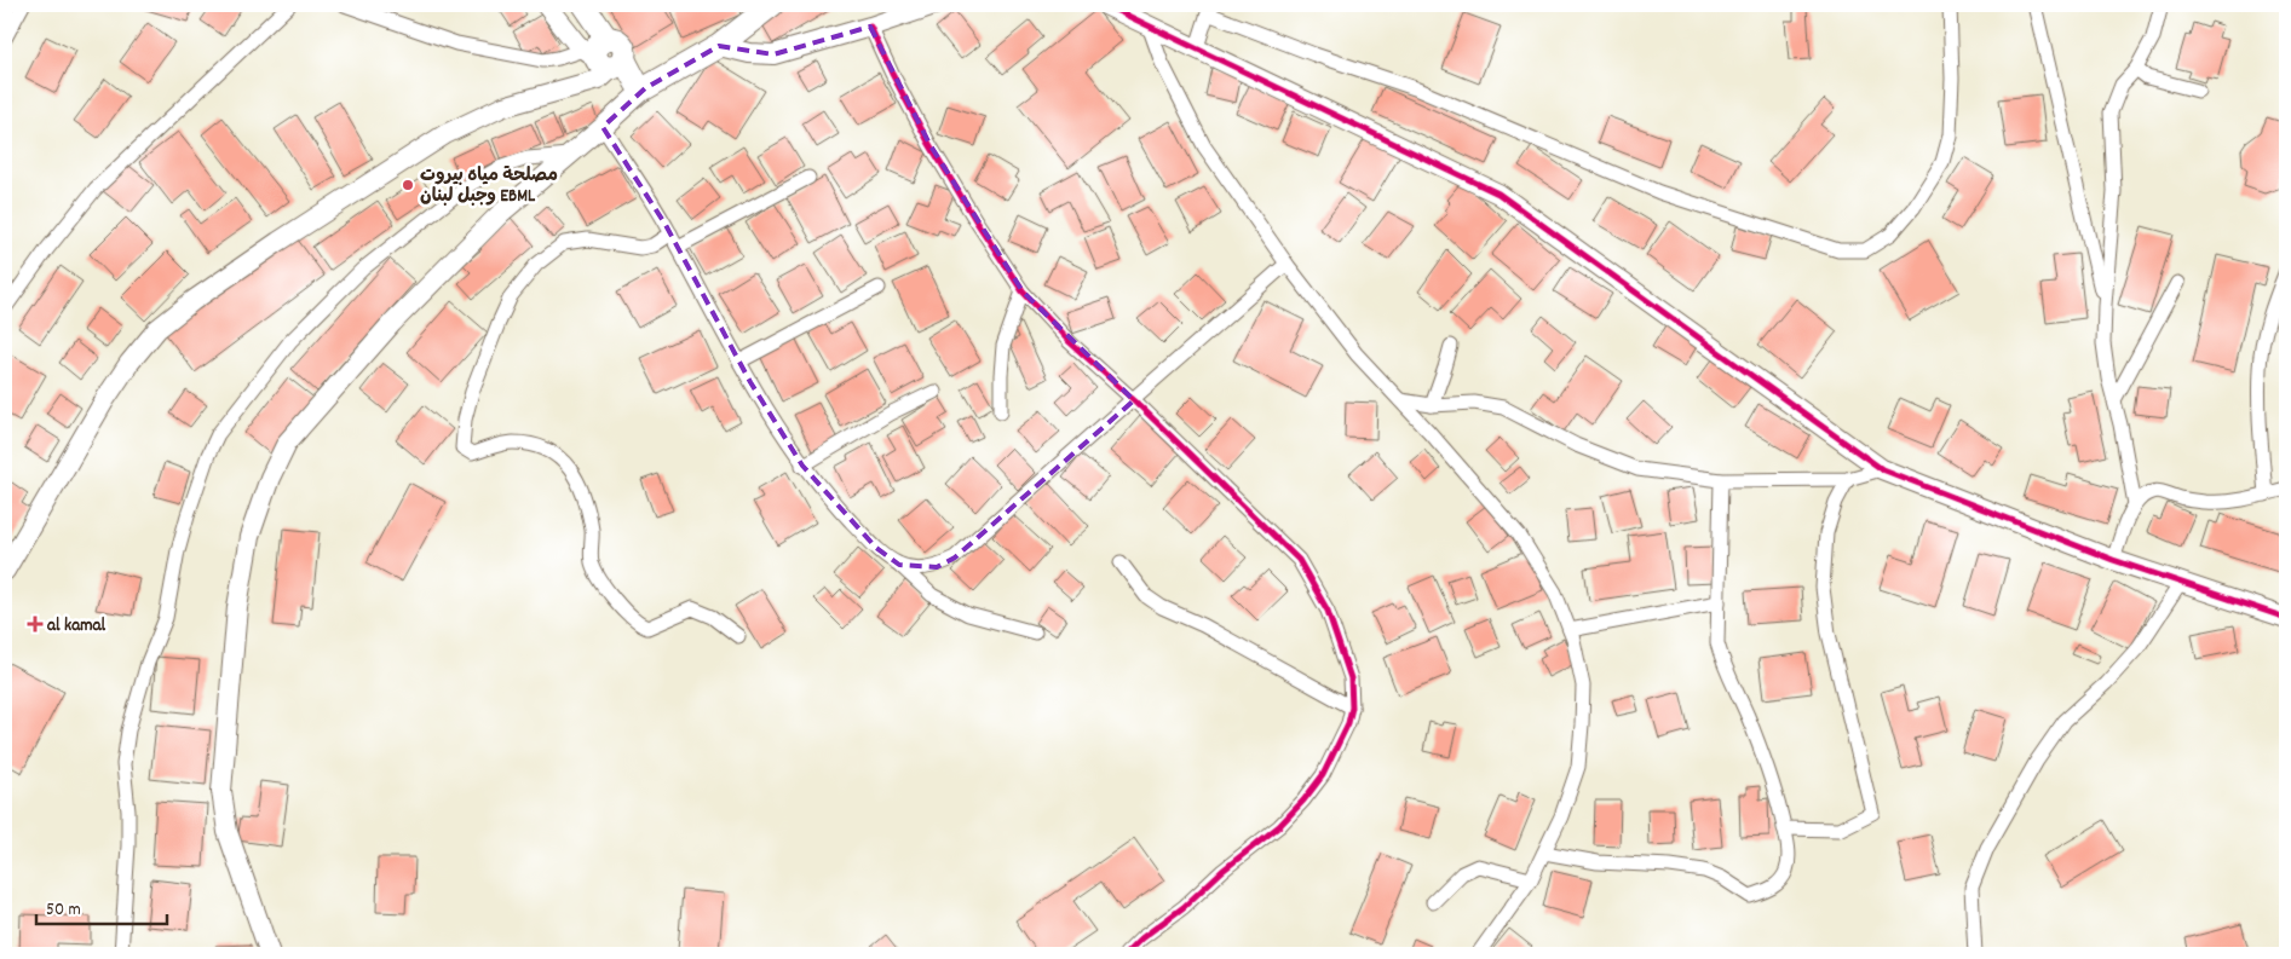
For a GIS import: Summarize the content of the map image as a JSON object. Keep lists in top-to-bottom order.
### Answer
{
  "places": {
    "other": ["مصلحة مياه بيروت وجبل لبنان EBML"],
    "health": ["al kamal"]
  },
  "scale_bar": "50 m"
}
